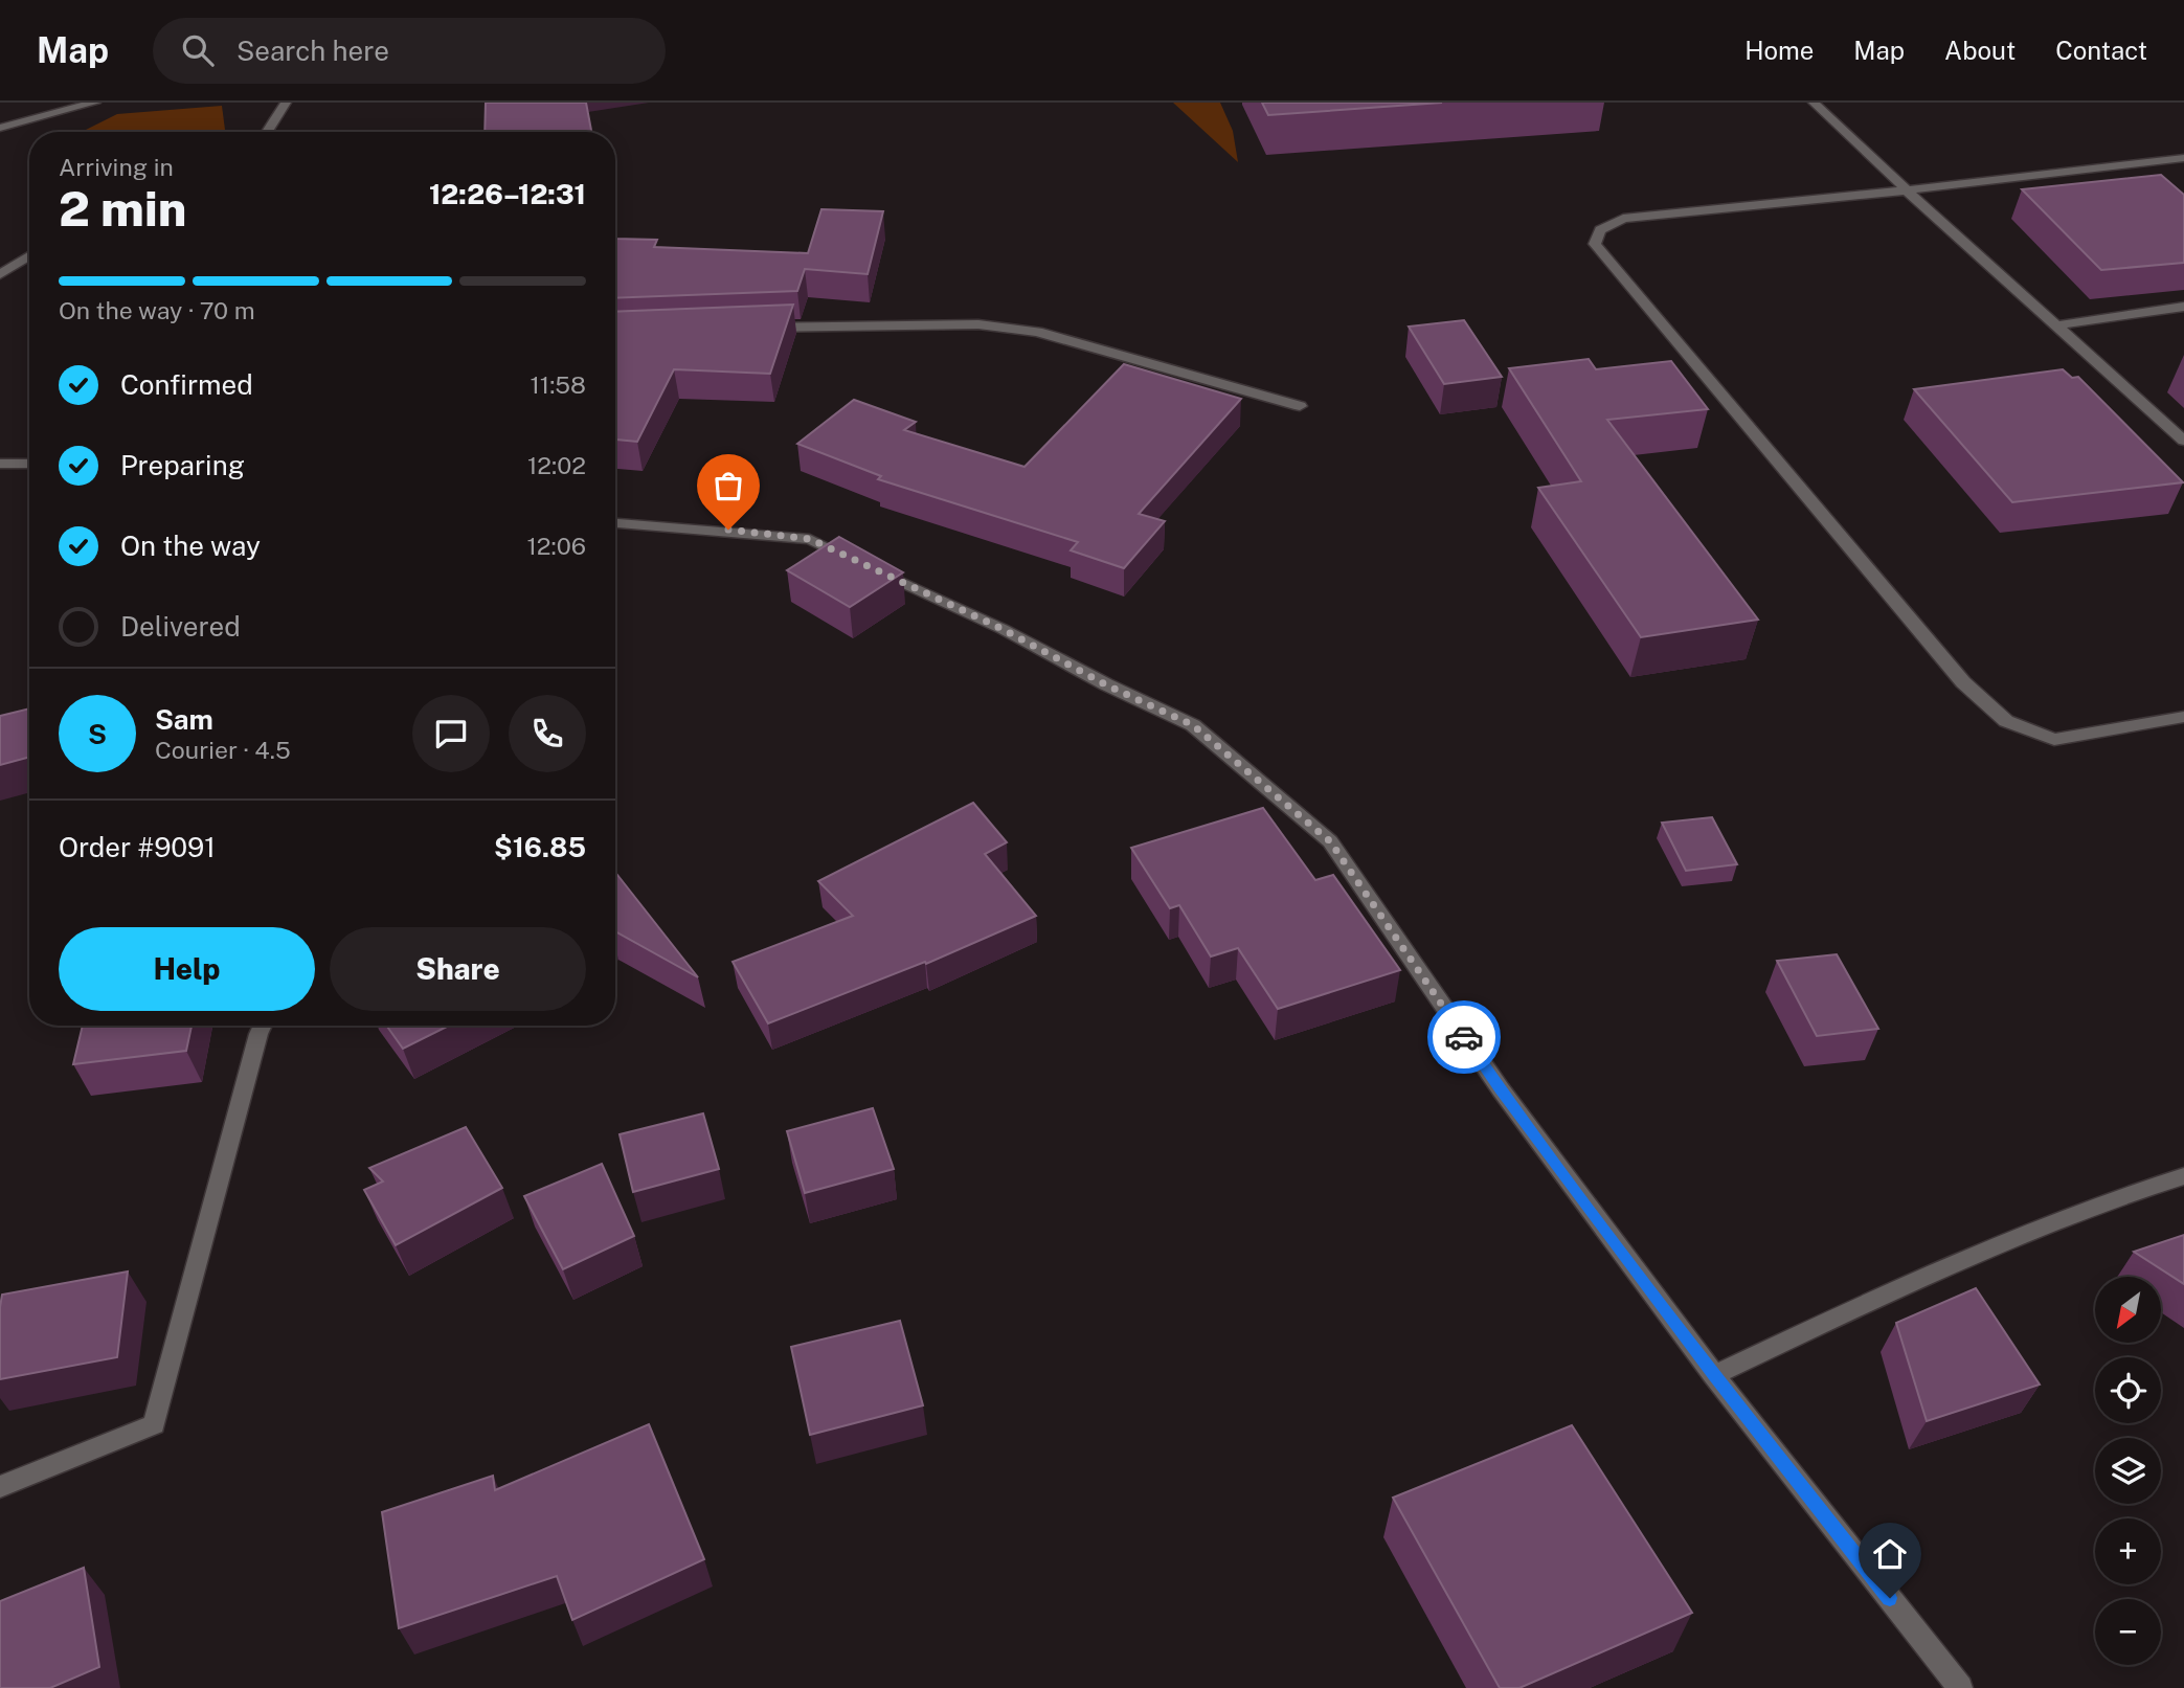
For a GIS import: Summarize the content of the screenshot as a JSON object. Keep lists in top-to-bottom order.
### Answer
{
  "north": "bottom left",
  "page": {
    "header": "Map",
    "search": "Search here",
    "nav": [
      "Home",
      "Map",
      "About",
      "Contact"
    ],
    "heading": ["2 min", "Arriving in", "12:26–12:31"],
    "panel": [
      "Sam",
      "Courier · 4.5",
      "Order #9091",
      "$16.85"
    ],
    "bar": "On the way · 70 m",
    "list": [
      ["Confirmed", "11:58"],
      ["Preparing", "12:02"],
      ["On the way", "12:06"],
      "Delivered"
    ],
    "round": "S",
    "buttons": ["Help", "Share"],
    "map_buttons": ["+", "−"]
  }
}
